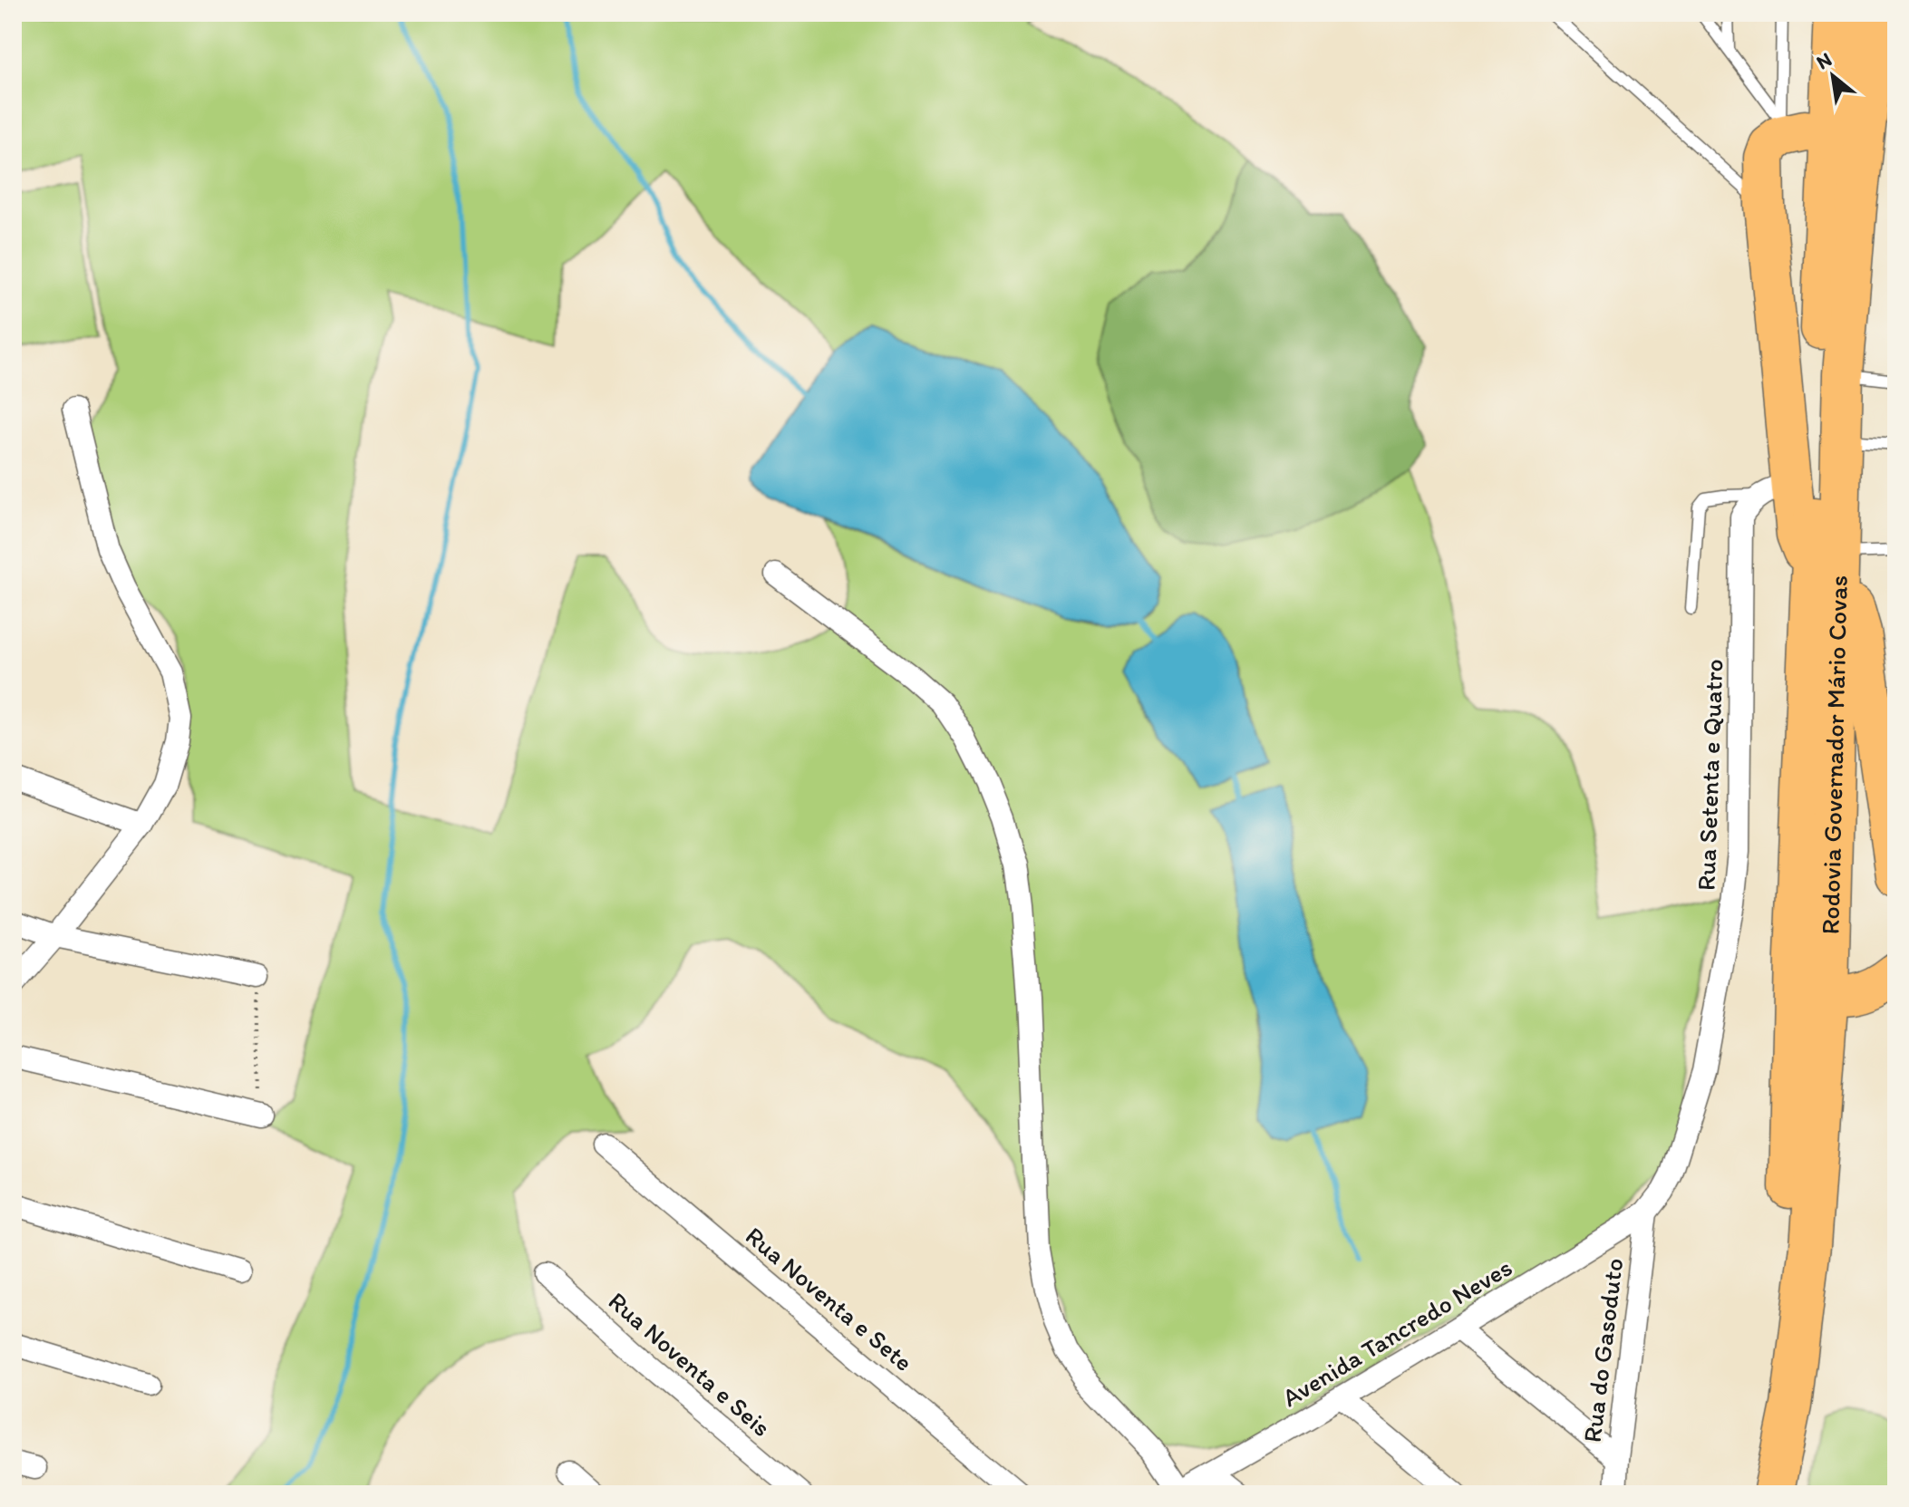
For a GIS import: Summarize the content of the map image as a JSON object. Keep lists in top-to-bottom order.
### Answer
{
  "streets": {
    "highway": ["Rodovia Governador Mário Covas"],
    "street": [
      "Rua Setenta e Quatro",
      "Rua Noventa e Sete",
      "Avenida Tancredo Neves",
      "Rua do Gasoduto",
      "Rua Noventa e Seis"
    ]
  },
  "crossings": [
    ["Rua Setenta e Quatro", "Avenida Tancredo Neves"],
    ["Rua Setenta e Quatro", "Rua do Gasoduto"],
    ["Avenida Tancredo Neves", "Rua do Gasoduto"]
  ],
  "north": "top left"
}
